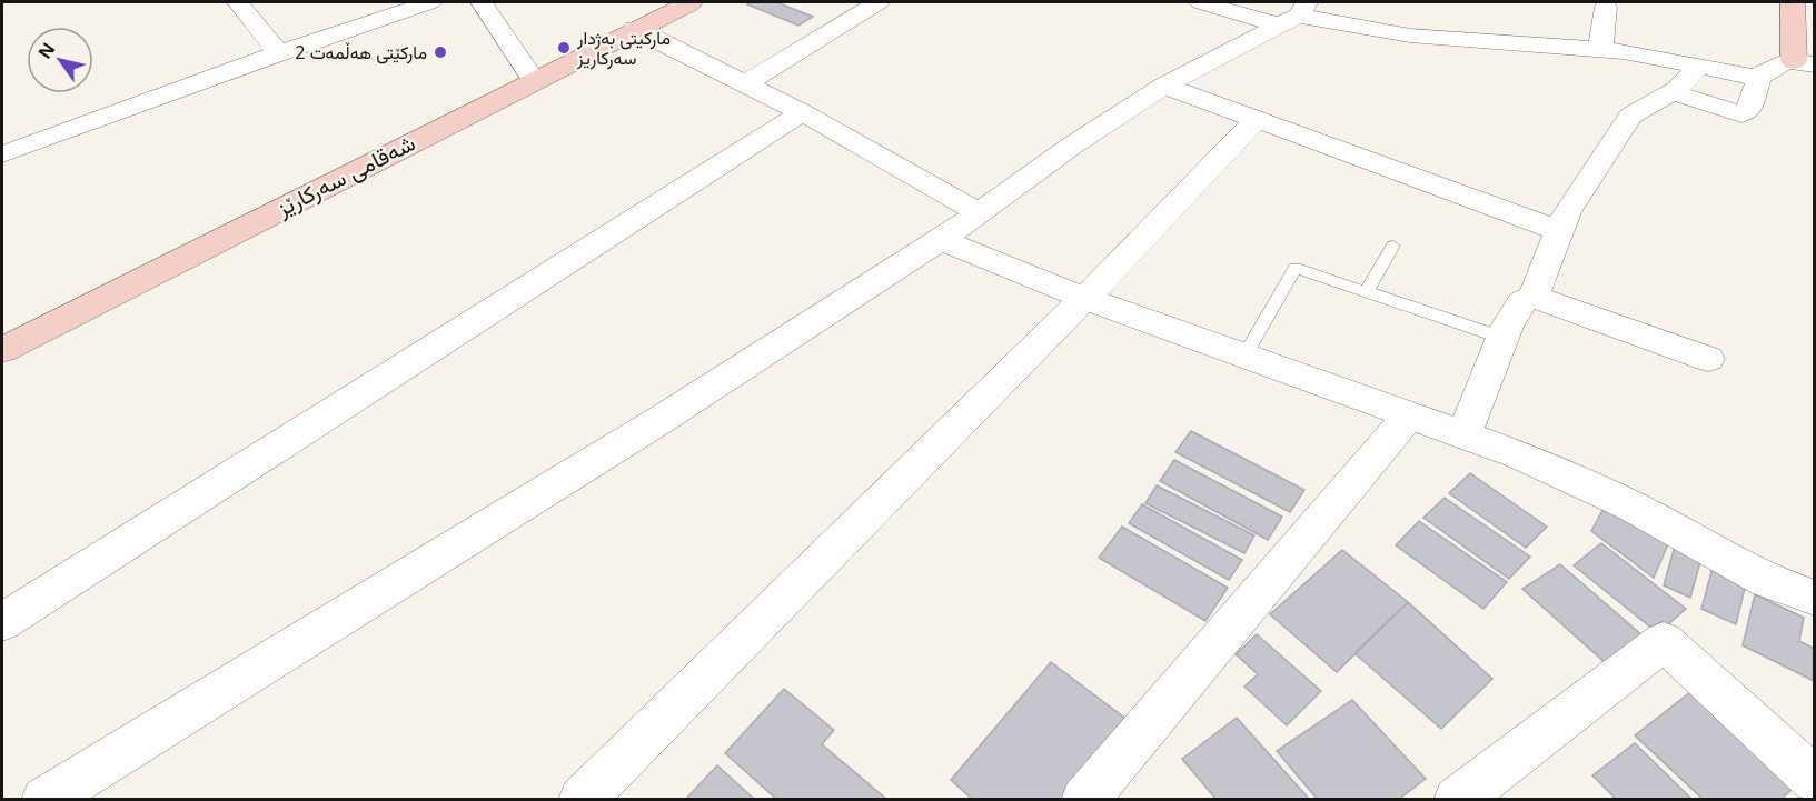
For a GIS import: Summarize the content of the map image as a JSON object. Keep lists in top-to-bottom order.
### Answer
{
  "streets": {
    "main road": ["شەقامی سەرکارێز"]
  },
  "places": ["مارکیتی بەژدار سەرکاریز", "مارکێتی هەڵمەت 2"],
  "north": "top left"
}
